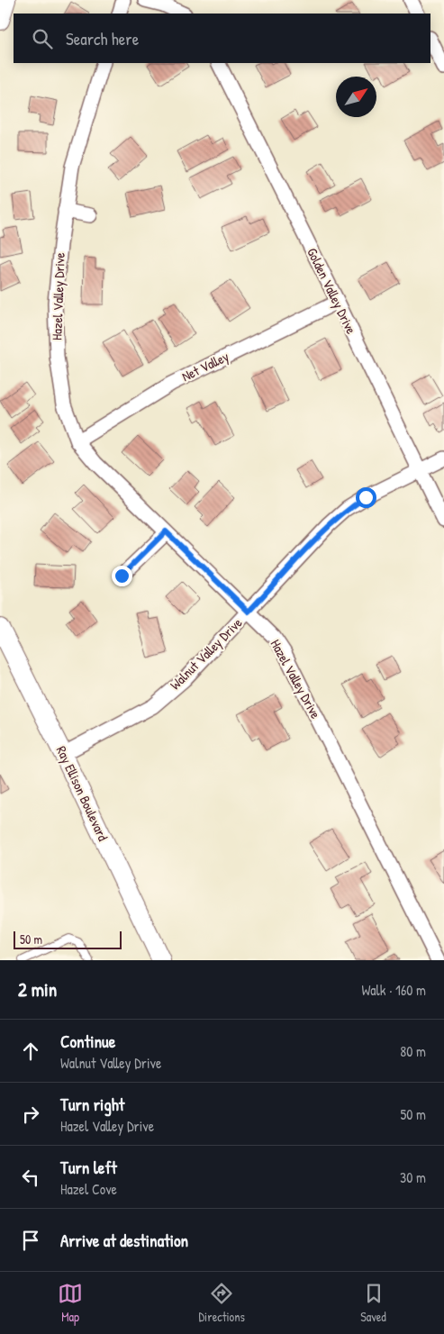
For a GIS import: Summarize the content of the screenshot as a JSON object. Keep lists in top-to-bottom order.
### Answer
{
  "streets": {
    "main road": ["Ray Ellison Boulevard"],
    "street": [
      "Golden Valley Drive",
      "Hazel Valley Drive",
      "Net Valley",
      "Walnut Valley Drive"
    ]
  },
  "crossings": [
    ["Golden Valley Drive", "Net Valley"],
    ["Golden Valley Drive", "Walnut Valley Drive"],
    ["Hazel Valley Drive", "Net Valley"],
    ["Hazel Valley Drive", "Walnut Valley Drive"],
    ["Walnut Valley Drive", "Ray Ellison Boulevard"]
  ],
  "scale_bar": "50 m",
  "north": "top right",
  "page": {
    "search": "Search here",
    "scale": "50 m",
    "heading": ["2 min", "Walk · 160 m"],
    "list": [
      ["Continue", "Walnut Valley Drive", "80 m"],
      ["Turn right", "Hazel Valley Drive", "50 m"],
      ["Turn left", "Hazel Cove", "30 m"],
      "Arrive at destination"
    ],
    "nav": ["Map", "Directions", "Saved"]
  }
}
